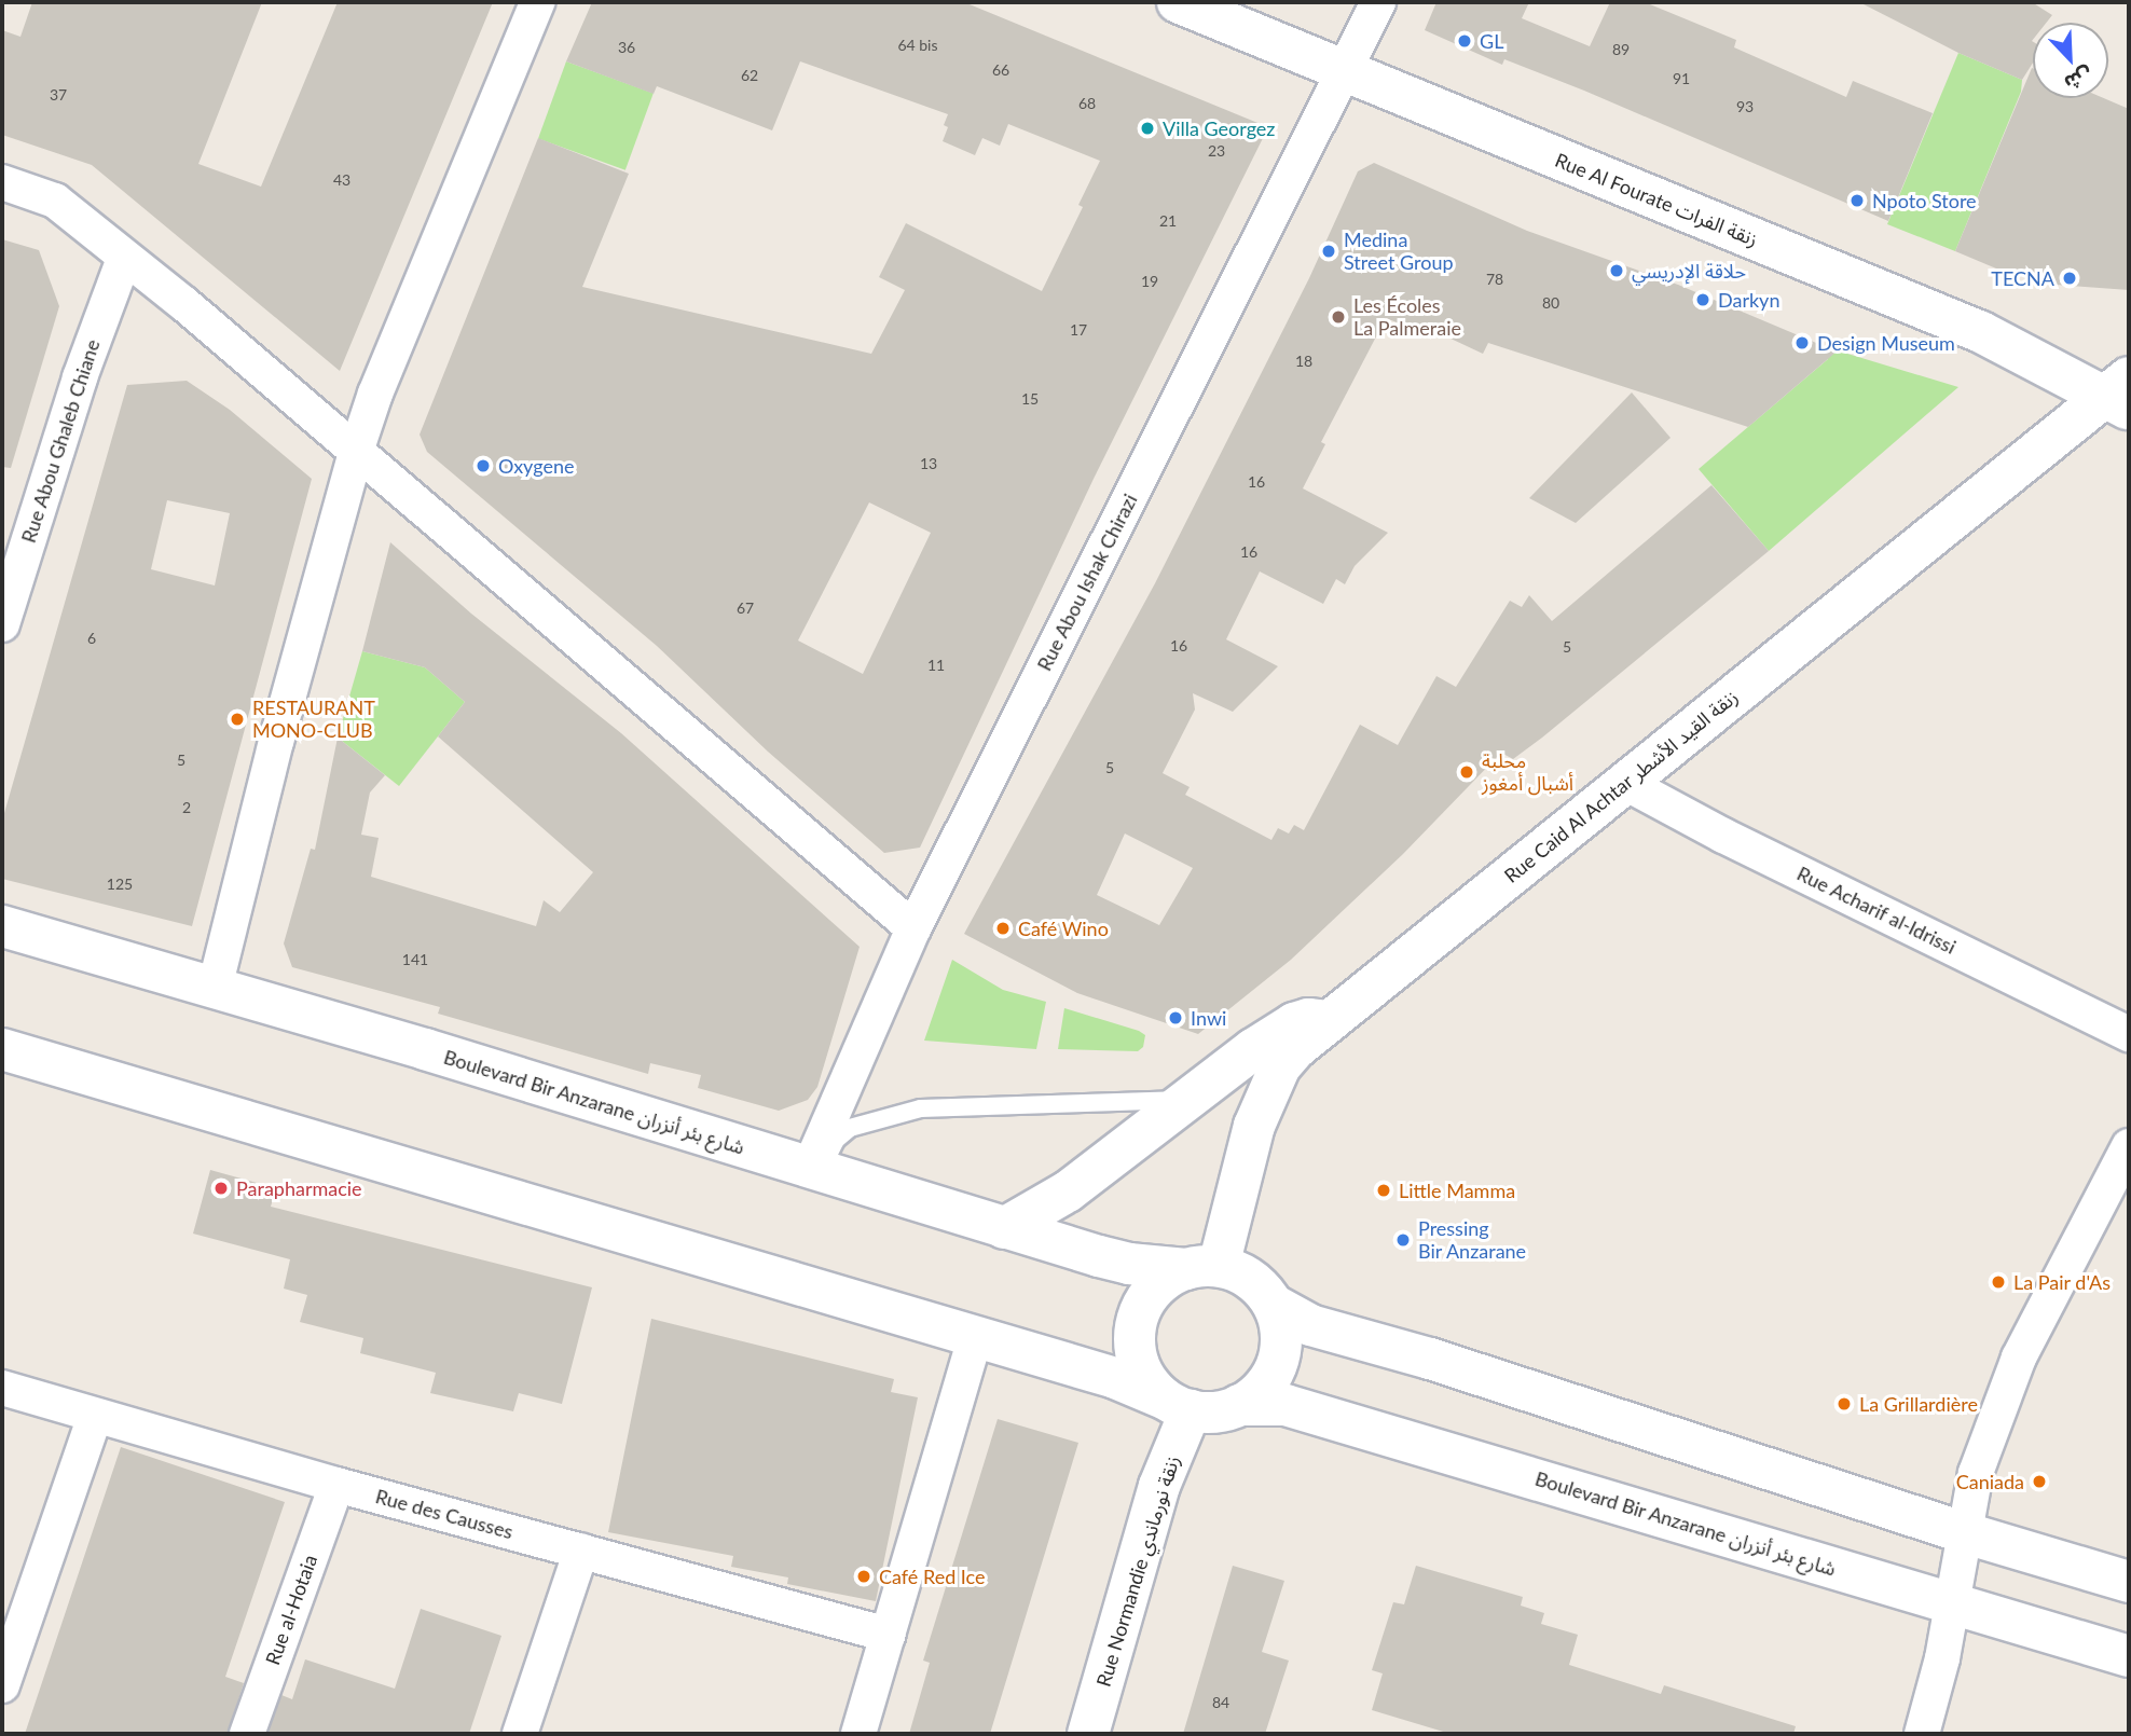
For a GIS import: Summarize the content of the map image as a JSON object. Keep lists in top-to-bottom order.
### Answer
{
  "streets": {
    "main road": [
      "Rue Al Fourate زنقة الفرات",
      "Rue Caid Al Achtar زنقة القيد الأشطر",
      "Boulevard Bir Anzarane شارع بئر أنزران",
      "Rue Normandie زنقة نورماندي"
    ],
    "street": [
      "Rue Abou Ghaleb Chiane",
      "Rue Abou Ishak Chirazi",
      "Rue Acharif al-Idrissi",
      "Rue des Causses",
      "Rue al-Hotaia"
    ]
  },
  "crossings": [
    ["Rue Al Fourate زنقة الفرات", "Rue Abou Ishak Chirazi"],
    ["Rue Al Fourate زنقة الفرات", "Rue Caid Al Achtar زنقة القيد الأشطر"],
    ["Rue Abou Ishak Chirazi", "Boulevard Bir Anzarane شارع بئر أنزران"],
    ["Rue Caid Al Achtar زنقة القيد الأشطر", "Rue Acharif al-Idrissi"],
    ["Rue Caid Al Achtar زنقة القيد الأشطر", "Boulevard Bir Anzarane شارع بئر أنزران"],
    ["Rue Caid Al Achtar زنقة القيد الأشطر", "Rue Normandie زنقة نورماندي"],
    ["Boulevard Bir Anzarane شارع بئر أنزران", "Rue Normandie زنقة نورماندي"],
    ["Rue des Causses", "Rue al-Hotaia"]
  ],
  "places": [
    "GL",
    "Villa Georgez",
    "Npoto Store",
    "Medina Street Group",
    "حلاقة الإدريسي",
    "TECNA",
    "Darkyn",
    "Les Écoles La Palmeraie",
    "Design Museum",
    "Oxygene",
    "RESTAURANT MONO-CLUB",
    "محلبة أشبال أمغوز",
    "Café Wino",
    "Inwi",
    "Parapharmacie",
    "Little Mamma",
    "Pressing Bir Anzarane",
    "La Pair d'As",
    "La Grillardière",
    "Caniada",
    "Café Red Ice"
  ],
  "house_numbers": [
    "64 bis",
    "36",
    "89",
    "66",
    "62",
    "91",
    "37",
    "68",
    "93",
    "23",
    "43",
    "21",
    "78",
    "19",
    "80",
    "17",
    "18",
    "15",
    "13",
    "16",
    "16",
    "67",
    "6",
    "16",
    "5",
    "11",
    "5",
    "5",
    "2",
    "125",
    "141",
    "84"
  ],
  "north": "bottom right"
}
